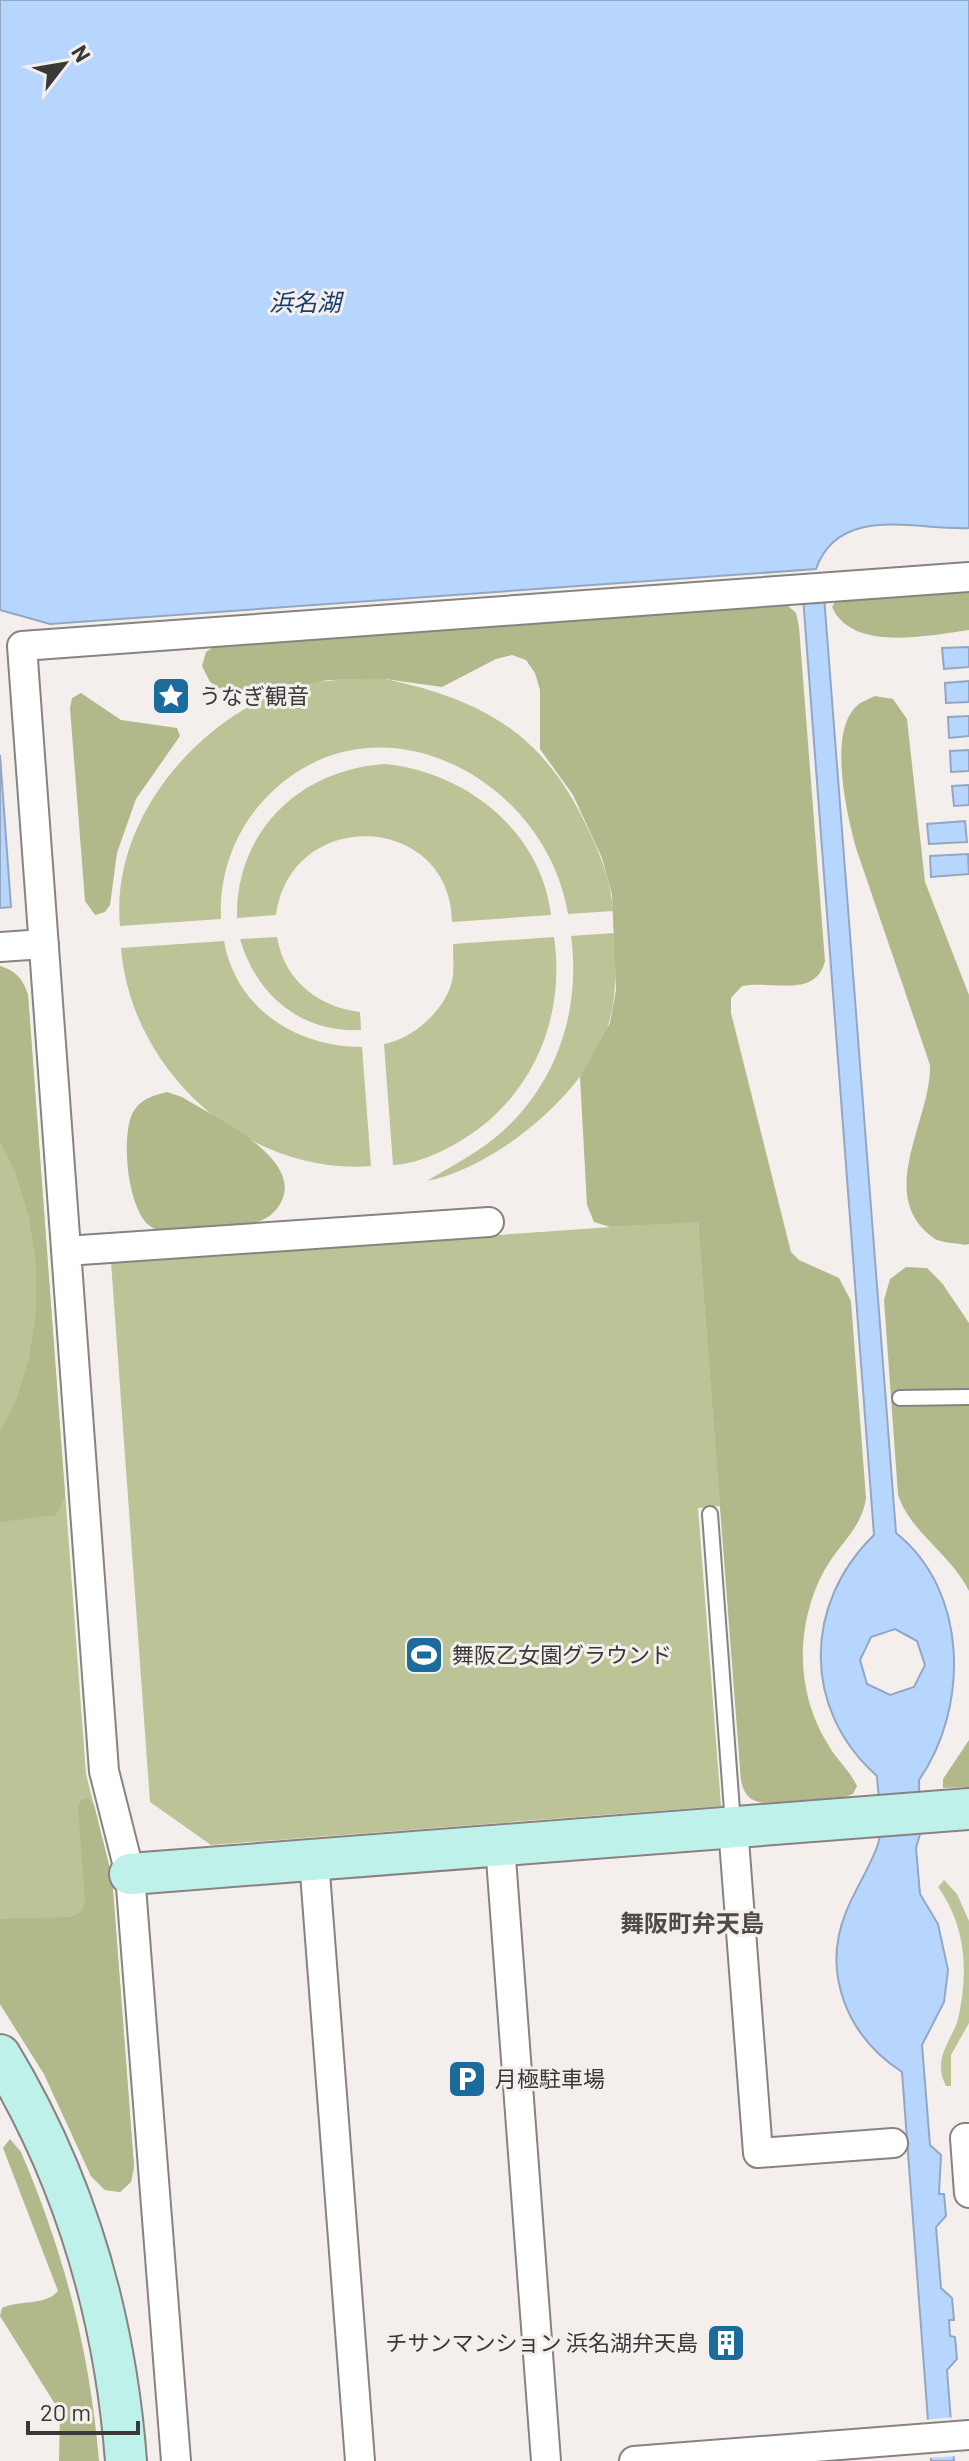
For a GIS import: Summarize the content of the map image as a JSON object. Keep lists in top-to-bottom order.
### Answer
{
  "districts": ["舞阪町弁天島"],
  "water": ["浜名湖"],
  "places": {
    "place": ["うなぎ観音"],
    "sports": ["舞阪乙女園グラウンド"],
    "parking": ["月極駐車場"],
    "building": ["チサンマンション 浜名湖弁天島"]
  },
  "scale_bar": "20 m",
  "north": "top right"
}
